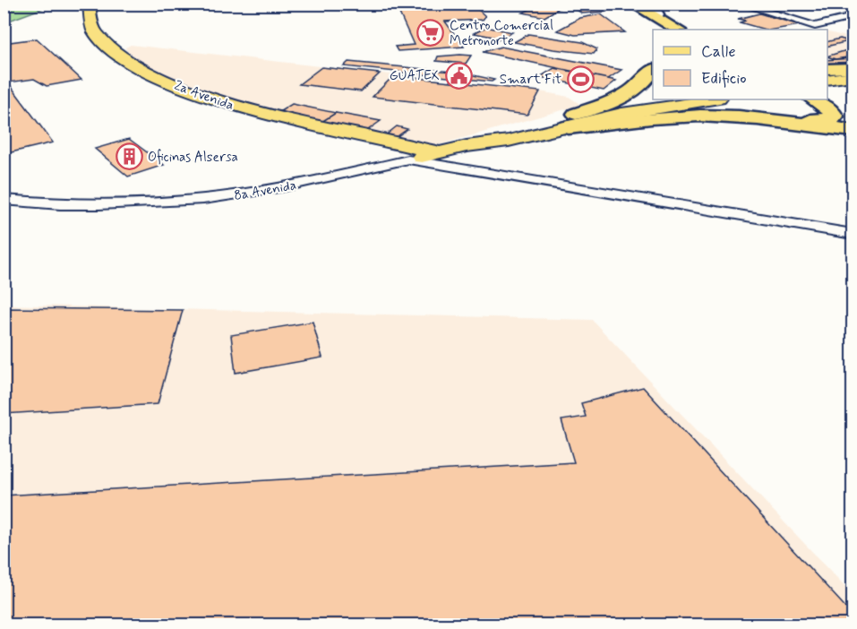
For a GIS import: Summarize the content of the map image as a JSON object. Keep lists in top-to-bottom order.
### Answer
{
  "streets": {
    "main road": ["2a Avenida", "8a Avenida"]
  },
  "crossings": [
    ["2a Avenida", "8a Avenida"]
  ],
  "places": {
    "supermarket": ["Centro Comercial Metronorte"],
    "public building": ["GUATEX"],
    "sports": ["Smart Fit"],
    "building": ["Oficinas Alsersa"]
  },
  "legend": ["Calle", "Edificio"]
}
